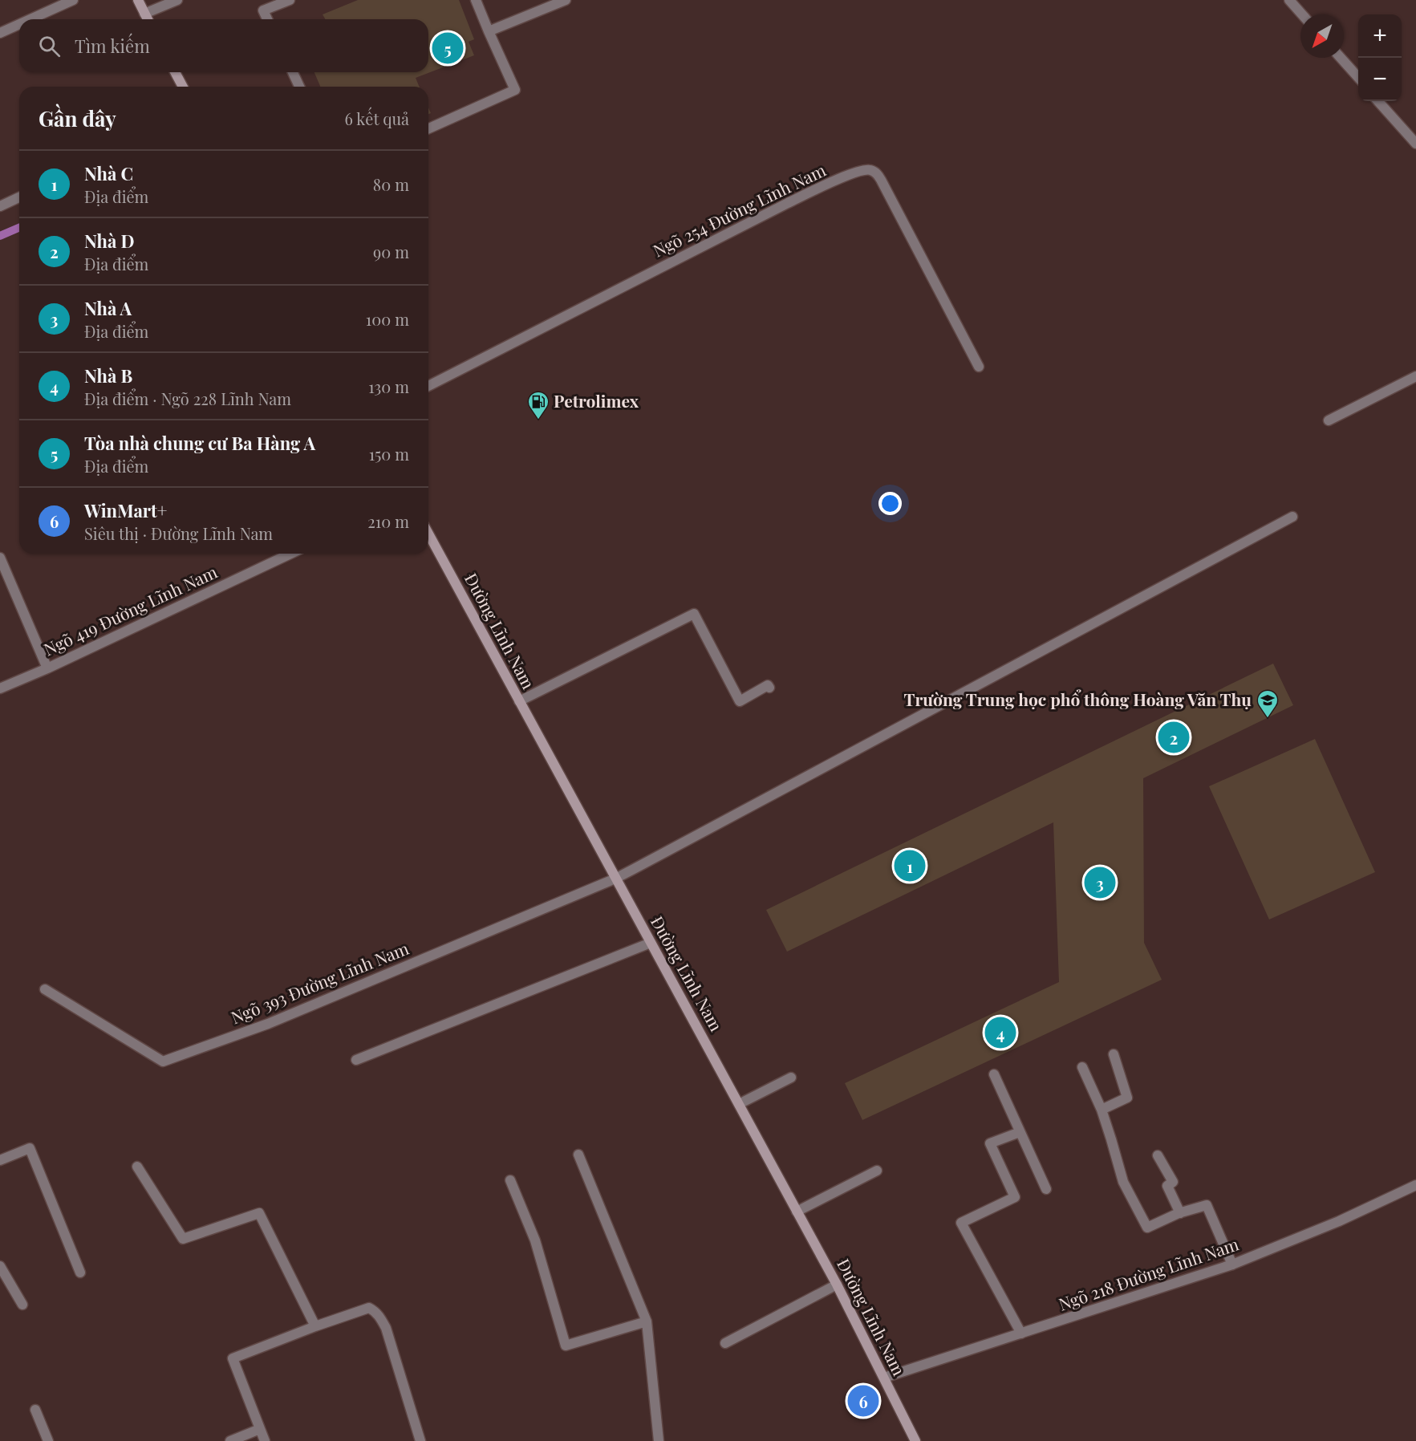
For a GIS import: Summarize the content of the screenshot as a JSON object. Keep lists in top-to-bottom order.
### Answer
{
  "streets": {
    "main road": ["Đường Lĩnh Nam"],
    "street": [
      "Ngõ 254 Đường Lĩnh Nam",
      "Ngõ 419 Đường Lĩnh Nam",
      "Ngõ 393 Đường Lĩnh Nam",
      "Ngõ 218 Đường Lĩnh Nam"
    ]
  },
  "crossings": [
    ["Đường Lĩnh Nam", "Ngõ 393 Đường Lĩnh Nam"],
    ["Đường Lĩnh Nam", "Ngõ 218 Đường Lĩnh Nam"]
  ],
  "places": {
    "fuel station": ["Petrolimex"],
    "school or university": ["Trường Trung học phổ thông Hoàng Văn Thụ"]
  },
  "north": "bottom left",
  "page": {
    "map_buttons": ["+", "−"],
    "search": "Tìm kiếm",
    "pins": [
      "5",
      "2",
      "1",
      "3",
      "4",
      "6"
    ],
    "heading": ["Gần đây", "6 kết quả"],
    "list": [
      {
        "mark": "1",
        "name": "Nhà C",
        "note": "Địa điểm",
        "value": "80 m"
      },
      {
        "mark": "2",
        "name": "Nhà D",
        "note": "Địa điểm",
        "value": "90 m"
      },
      {
        "mark": "3",
        "name": "Nhà A",
        "note": "Địa điểm",
        "value": "100 m"
      },
      {
        "mark": "4",
        "name": "Nhà B",
        "note": "Địa điểm · Ngõ 228 Lĩnh Nam",
        "value": "130 m"
      },
      {
        "mark": "5",
        "name": "Tòa nhà chung cư Ba Hàng A",
        "note": "Địa điểm",
        "value": "150 m"
      },
      {
        "mark": "6",
        "name": "WinMart+",
        "note": "Siêu thị · Đường Lĩnh Nam",
        "value": "210 m"
      }
    ]
  }
}
